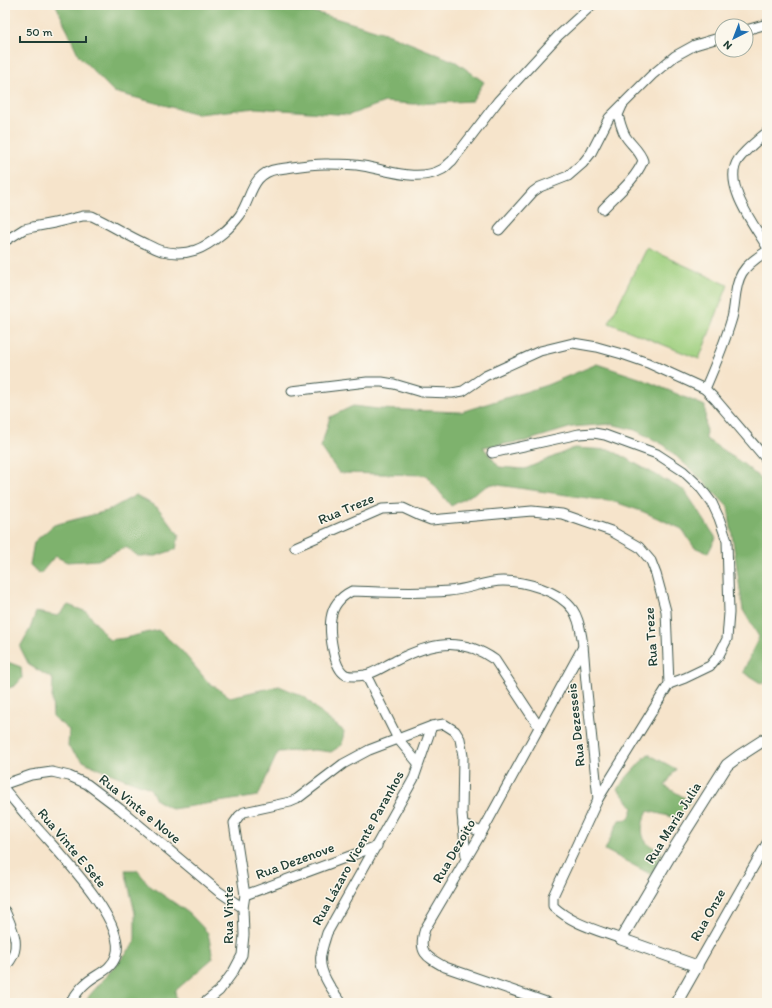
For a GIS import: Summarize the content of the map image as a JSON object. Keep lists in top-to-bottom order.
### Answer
{
  "streets": {
    "street": [
      "Rua Treze",
      "Rua Dezesseis",
      "Rua Vinte e Nove",
      "Rua Maria Julia",
      "Rua Vinte E Sete",
      "Rua Lázaro Vicente Paranhos",
      "Rua Dezoito",
      "Rua Dezenove",
      "Rua Vinte",
      "Rua Onze"
    ]
  },
  "crossings": [
    ["Rua Treze", "Rua Dezesseis"],
    ["Rua Treze", "Rua Maria Julia"],
    ["Rua Treze", "Rua Onze"],
    ["Rua Dezesseis", "Rua Dezoito"],
    ["Rua Vinte e Nove", "Rua Vinte"],
    ["Rua Lázaro Vicente Paranhos", "Rua Dezenove"],
    ["Rua Lázaro Vicente Paranhos", "Rua Vinte"],
    ["Rua Dezenove", "Rua Vinte"]
  ],
  "scale_bar": "50 m",
  "north": "bottom left"
}
